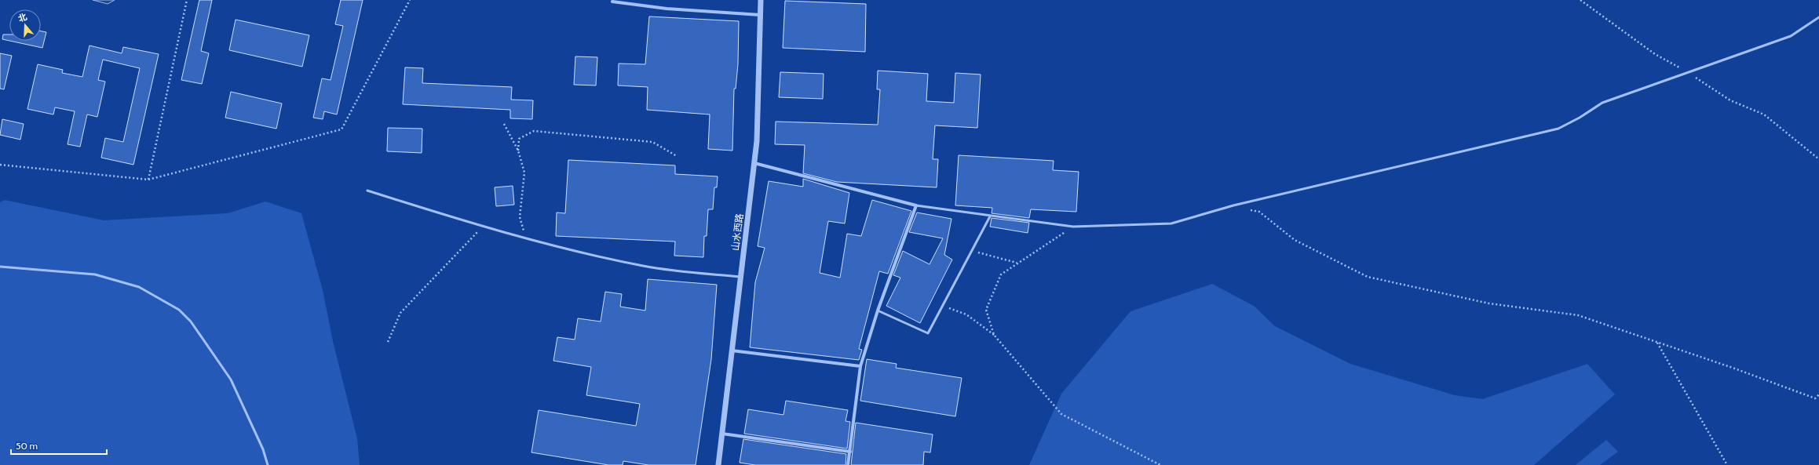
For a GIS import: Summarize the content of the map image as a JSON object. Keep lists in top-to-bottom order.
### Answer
{
  "streets": {
    "street": ["山水西路"]
  },
  "scale_bar": "50 m",
  "north": "top"
}
